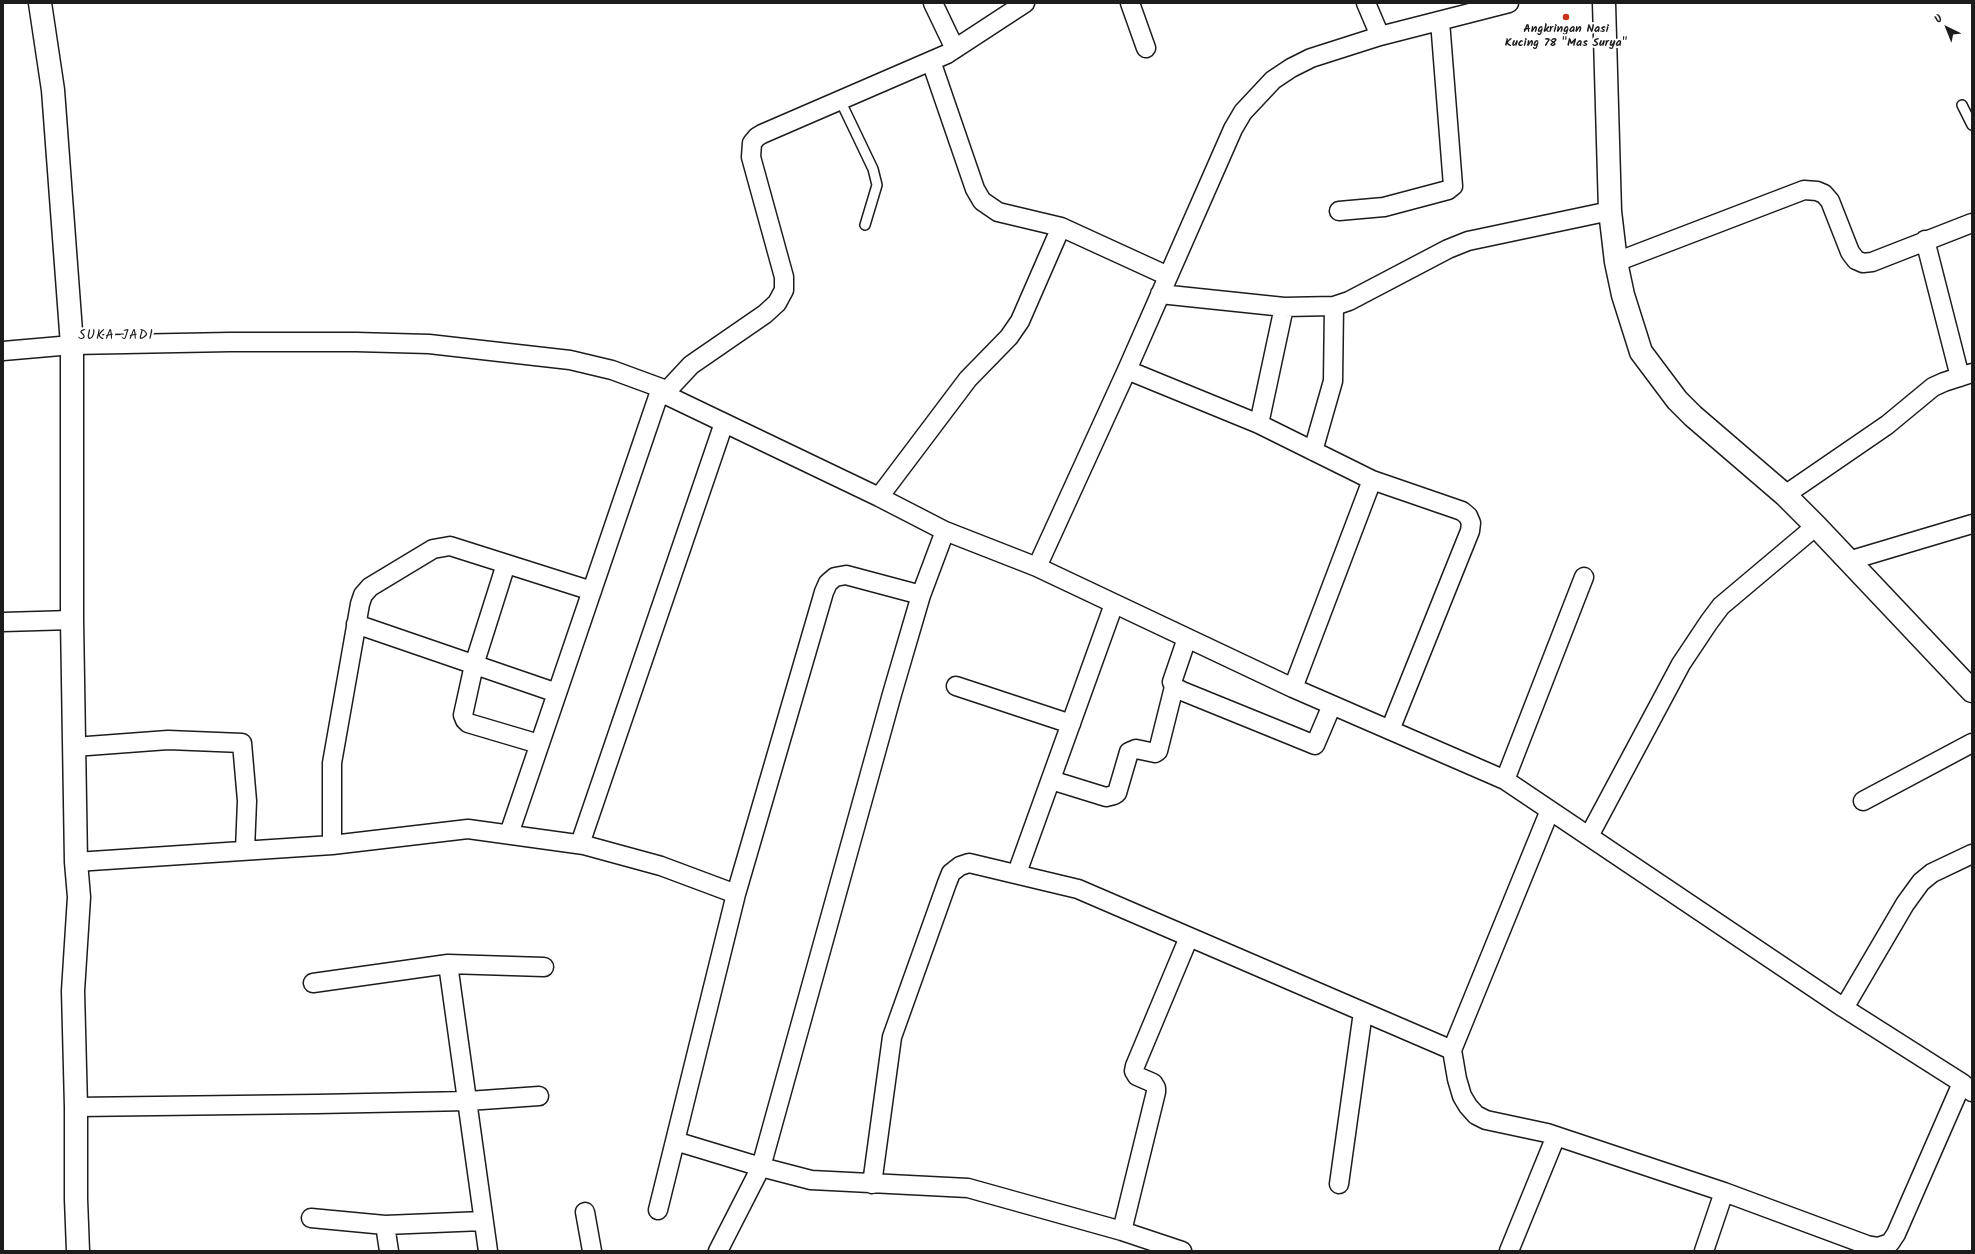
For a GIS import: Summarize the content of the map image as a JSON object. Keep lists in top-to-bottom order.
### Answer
{
  "districts": ["SUKA JADI"],
  "places": ["Angkringan Nasi Kucing 78 \"Mas Surya\""],
  "north": "top left"
}
